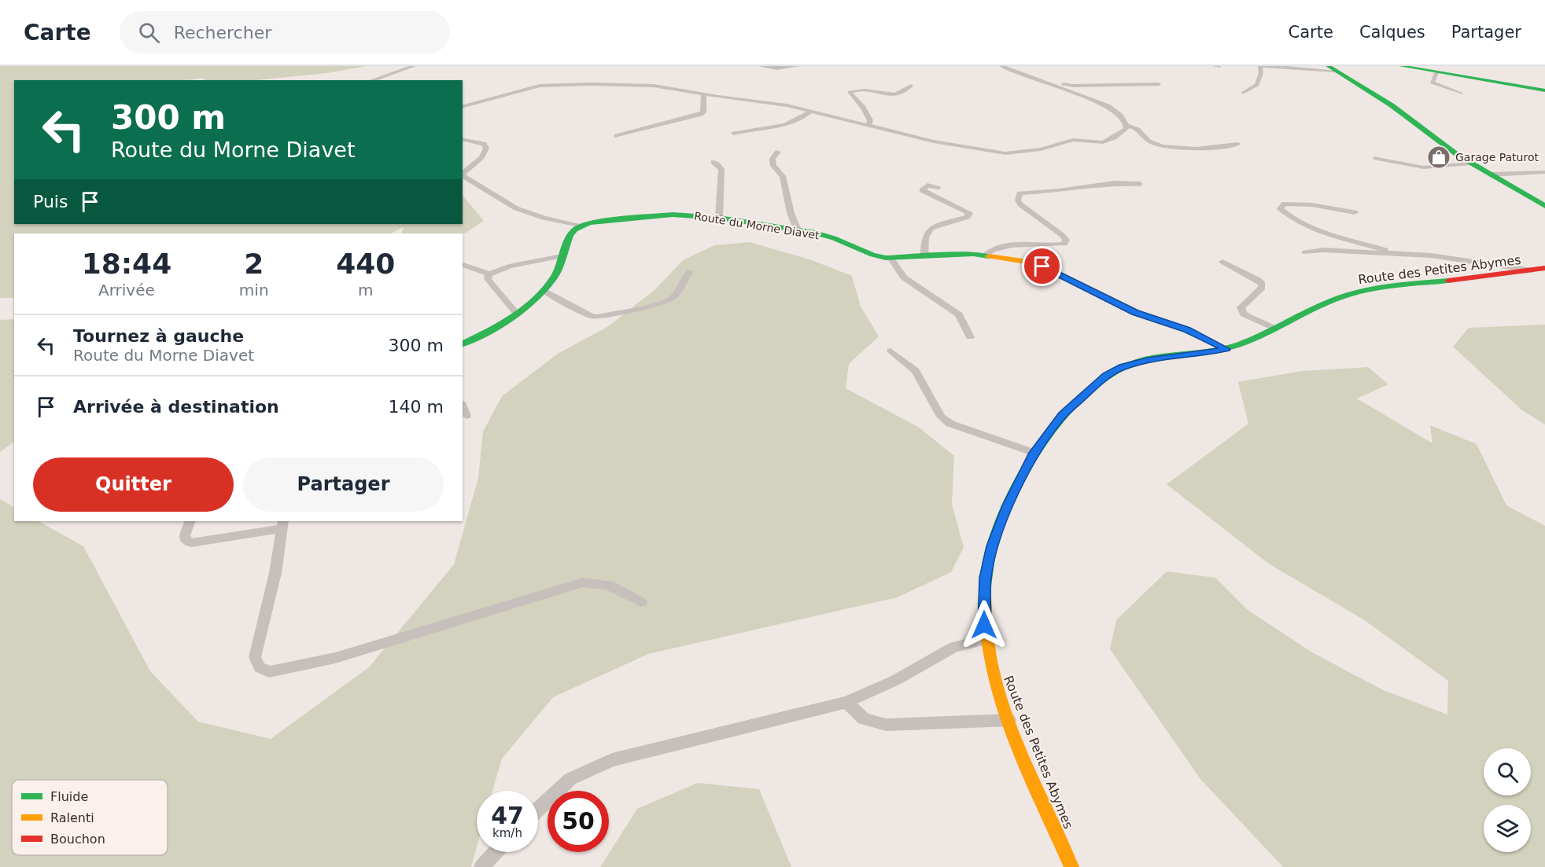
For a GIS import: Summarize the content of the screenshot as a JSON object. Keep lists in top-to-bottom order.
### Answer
{
  "streets": {
    "main road": ["Route du Morne Diavet", "Route des Petites Abymes"]
  },
  "crossings": [
    ["Route du Morne Diavet", "Route des Petites Abymes"]
  ],
  "places": {
    "shop": ["Garage Paturot"]
  },
  "legend": ["Fluide", "Ralenti", "Bouchon"],
  "page": {
    "header": "Carte",
    "search": "Rechercher",
    "nav": ["Carte", "Calques", "Partager"],
    "turn": ["300 m", "Route du Morne Diavet"],
    "then": "Puis",
    "eta": [
      "18:44",
      "Arrivée",
      "2",
      "min",
      "440",
      "m"
    ],
    "list": [
      {
        "name": "Tournez à gauche",
        "note": "Route du Morne Diavet",
        "value": "300 m"
      },
      {
        "name": "Arrivée à destination",
        "value": "140 m"
      }
    ],
    "buttons": ["Quitter", "Partager"],
    "speed": "47 km/h",
    "limit": "50"
  }
}
